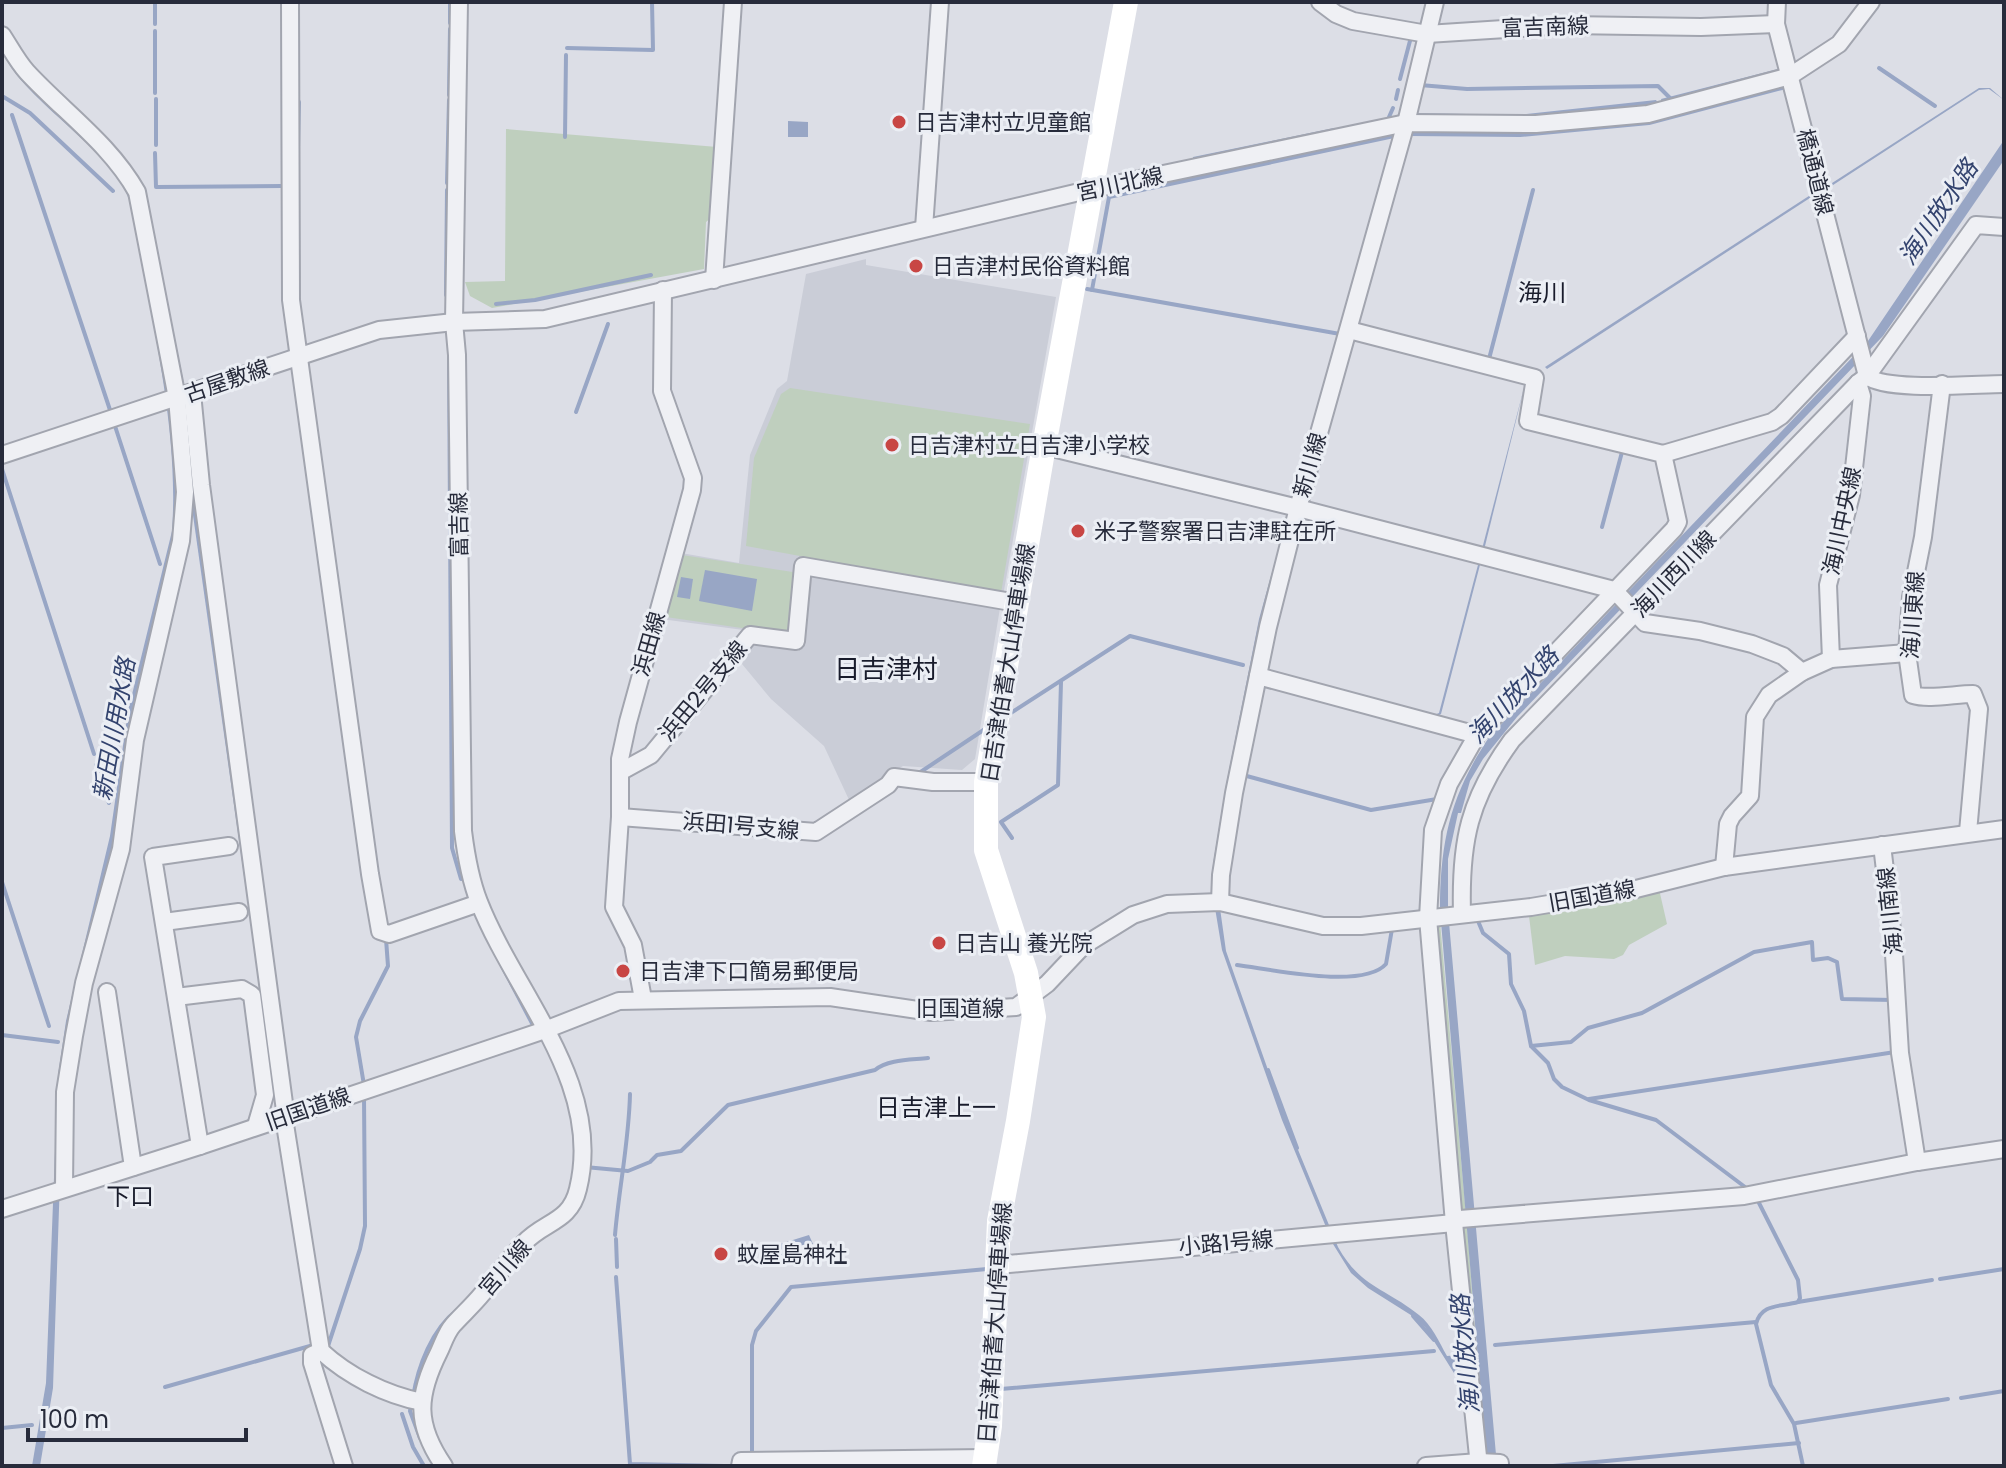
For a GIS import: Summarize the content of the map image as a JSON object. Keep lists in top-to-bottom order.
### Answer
{
  "streets": {
    "main road": ["日吉津伯耆大山停車場線"],
    "street": [
      "富吉南線",
      "橋通道線",
      "宮川北線",
      "古屋敷線",
      "新川線",
      "海川中央線",
      "富吉線",
      "海川西川線",
      "海川東線",
      "浜田線",
      "浜田2号支線",
      "浜田1号支線",
      "旧国道線",
      "海川南線",
      "小路1号線",
      "宮川線"
    ]
  },
  "crossings": [
    ["富吉南線", "橋通道線"],
    ["富吉南線", "新川線"],
    ["橋通道線", "宮川北線"],
    ["橋通道線", "海川中央線"],
    ["橋通道線", "海川西川線"],
    ["宮川北線", "古屋敷線"],
    ["宮川北線", "新川線"],
    ["宮川北線", "富吉線"],
    ["宮川北線", "浜田線"],
    ["宮川北線", "日吉津伯耆大山停車場線"],
    ["古屋敷線", "富吉線"],
    ["新川線", "旧国道線"],
    ["海川中央線", "海川西川線"],
    ["富吉線", "旧国道線"],
    ["富吉線", "宮川線"],
    ["海川西川線", "旧国道線"],
    ["海川東線", "旧国道線"],
    ["浜田線", "浜田2号支線"],
    ["浜田線", "浜田1号支線"],
    ["浜田線", "旧国道線"],
    ["日吉津伯耆大山停車場線", "浜田2号支線"],
    ["日吉津伯耆大山停車場線", "浜田1号支線"],
    ["日吉津伯耆大山停車場線", "旧国道線"],
    ["日吉津伯耆大山停車場線", "小路1号線"],
    ["旧国道線", "海川南線"],
    ["旧国道線", "宮川線"],
    ["海川南線", "小路1号線"]
  ],
  "districts": [
    "海川",
    "日吉津村",
    "日吉津上一",
    "下口"
  ],
  "water": ["海川放水路", "新田川用水路"],
  "places": [
    "日吉津村立児童館",
    "日吉津村民俗資料館",
    "日吉津村立日吉津小学校",
    "米子警察署日吉津駐在所",
    "日吉山 養光院",
    "日吉津下口簡易郵便局",
    "蚊屋島神社"
  ],
  "scale_bar": "100 m"
}
